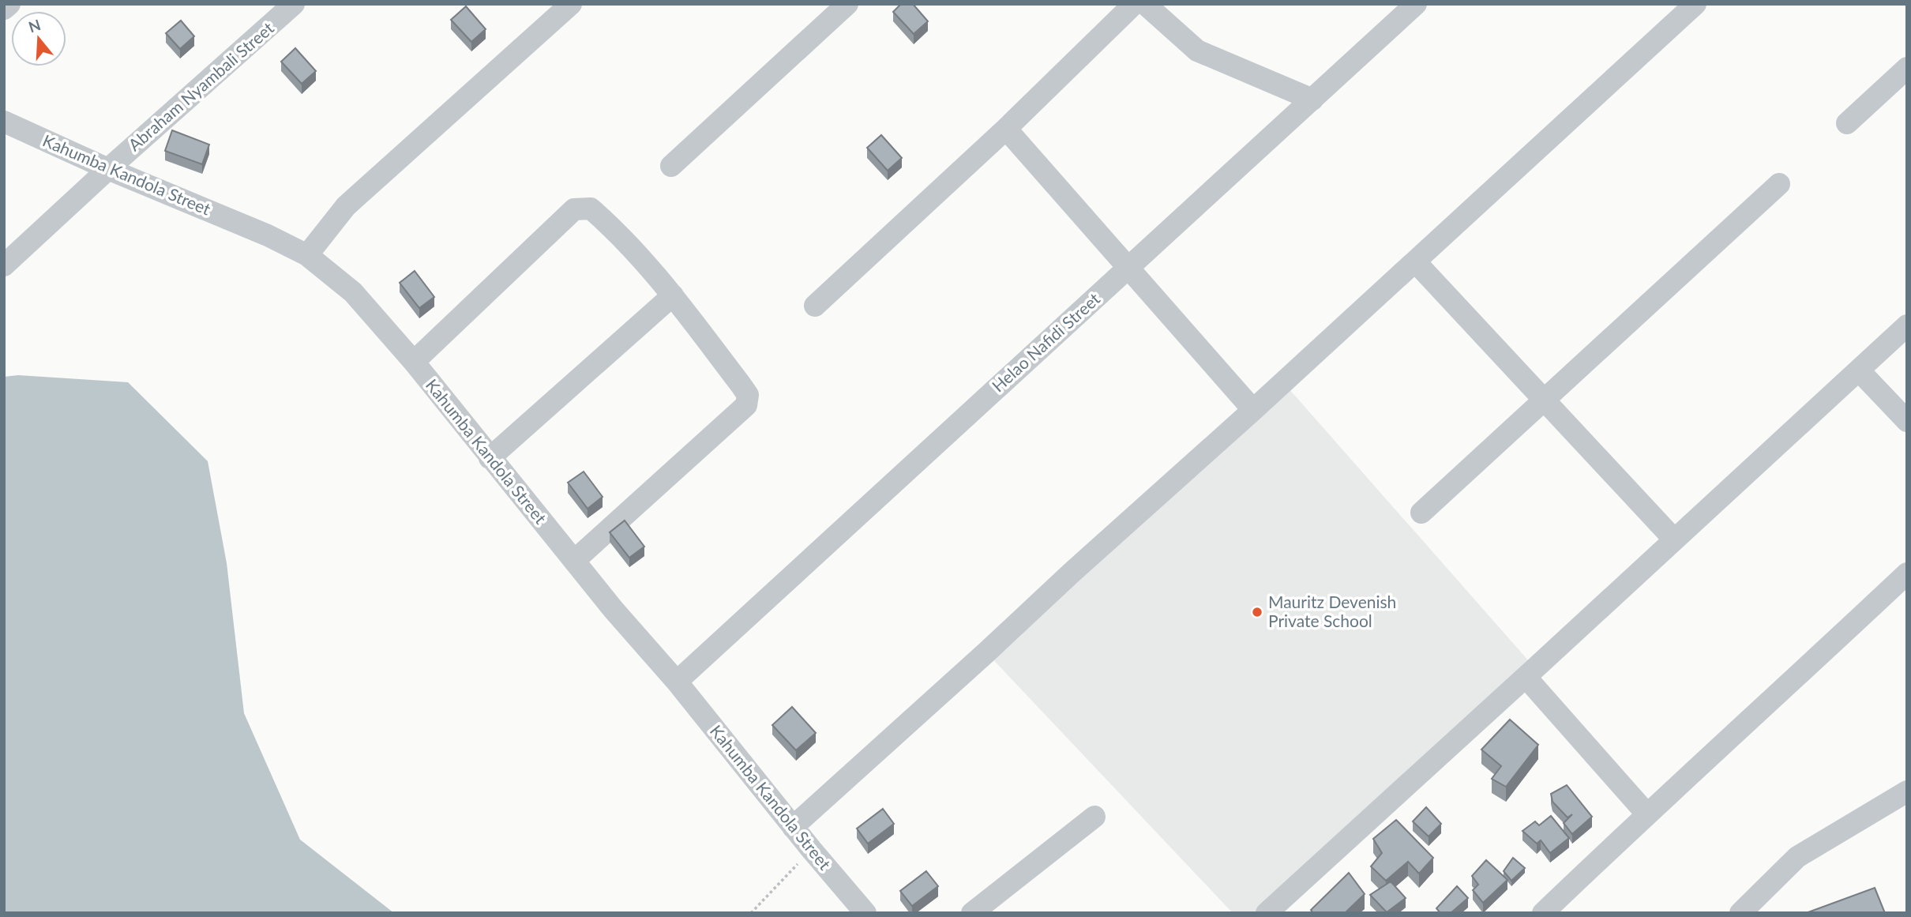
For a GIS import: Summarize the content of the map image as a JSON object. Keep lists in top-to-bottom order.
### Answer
{
  "streets": {
    "street": ["Abraham Nyambali Street", "Kahumba Kandola Street", "Helao Nafidi Street"]
  },
  "crossings": [
    ["Abraham Nyambali Street", "Kahumba Kandola Street"],
    ["Kahumba Kandola Street", "Helao Nafidi Street"]
  ],
  "places": ["Mauritz Devenish Private School"],
  "north": "top"
}
